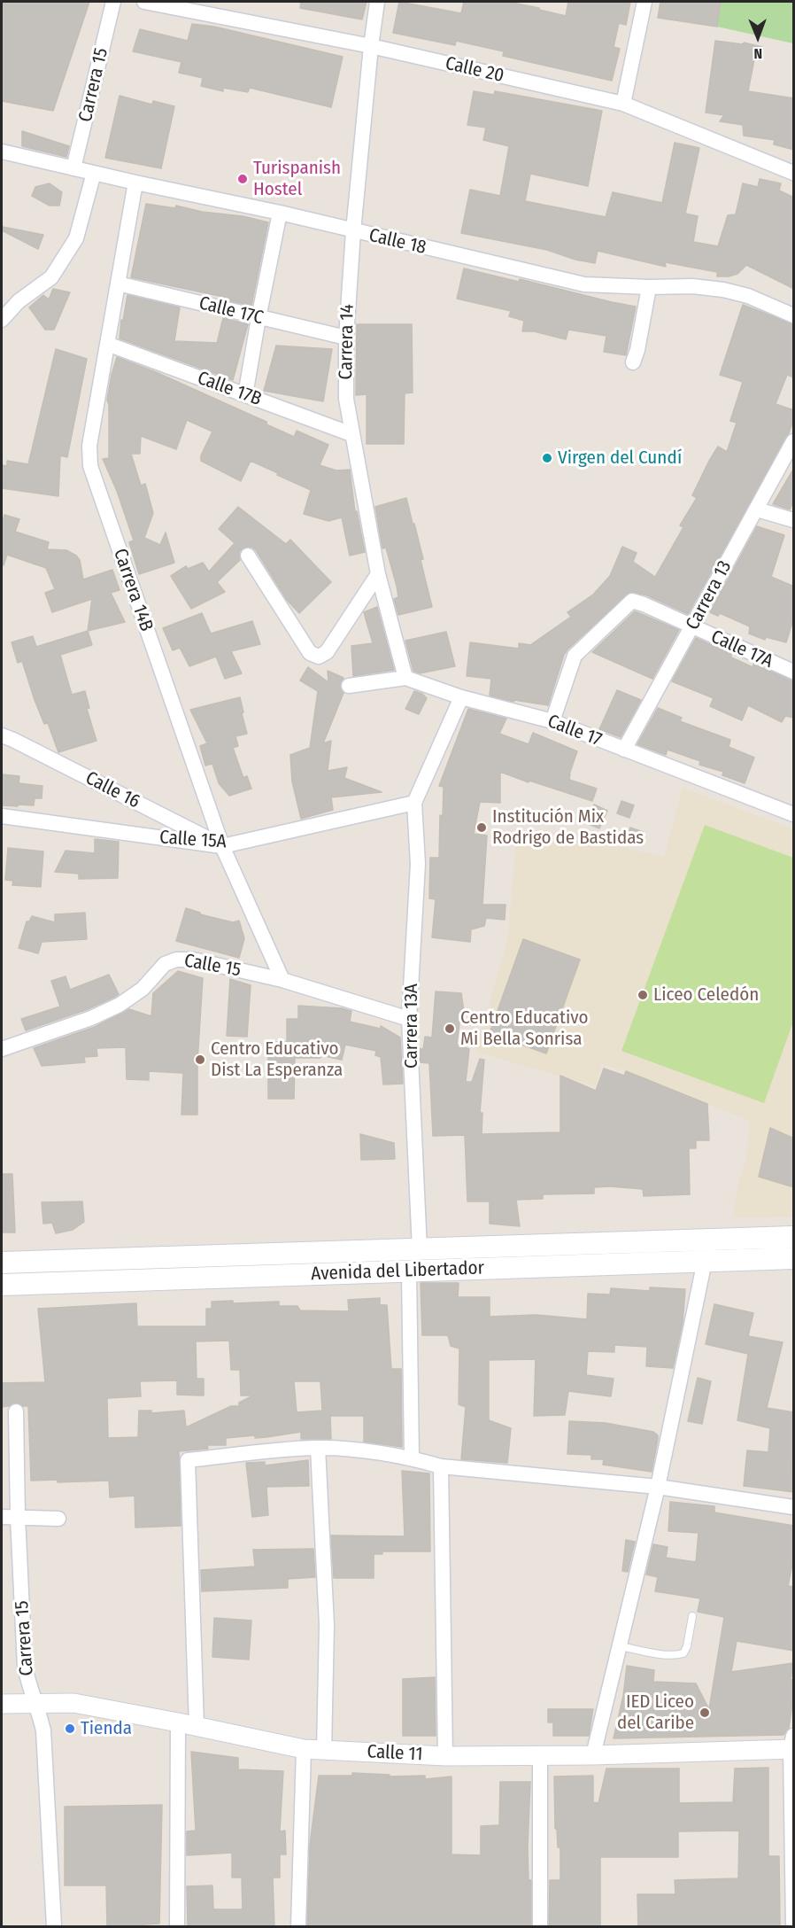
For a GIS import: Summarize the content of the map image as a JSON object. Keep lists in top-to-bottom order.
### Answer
{
  "streets": {
    "main road": ["Avenida del Libertador"],
    "street": [
      "Calle 20",
      "Carrera 15",
      "Calle 18",
      "Calle 17C",
      "Carrera 14",
      "Calle 17B",
      "Carrera 14B",
      "Carrera 13",
      "Calle 17A",
      "Calle 17",
      "Calle 16",
      "Calle 15A",
      "Calle 15",
      "Carrera 13A",
      "Calle 11"
    ]
  },
  "crossings": [
    ["Calle 20", "Carrera 14"],
    ["Carrera 15", "Calle 18"],
    ["Carrera 15", "Calle 11"],
    ["Calle 18", "Carrera 14"],
    ["Calle 18", "Carrera 14B"],
    ["Calle 17C", "Carrera 14"],
    ["Calle 17C", "Carrera 14B"],
    ["Carrera 14", "Calle 17B"],
    ["Carrera 14", "Calle 17"],
    ["Calle 17B", "Carrera 14B"],
    ["Carrera 14B", "Calle 16"],
    ["Carrera 14B", "Calle 15A"],
    ["Carrera 14B", "Calle 15"],
    ["Carrera 13", "Calle 17A"],
    ["Carrera 13", "Calle 17"],
    ["Calle 17A", "Calle 17"],
    ["Calle 16", "Calle 15A"],
    ["Calle 15A", "Carrera 13A"],
    ["Calle 15", "Carrera 13A"],
    ["Carrera 13A", "Avenida del Libertador"]
  ],
  "places": [
    "Turispanish Hostel",
    "Virgen del Cundí",
    "Institución Mix Rodrigo de Bastidas",
    "Liceo Celedón",
    "Centro Educativo Mi Bella Sonrisa",
    "Centro Educativo Dist La Esperanza",
    "IED Liceo del Caribe",
    "Tienda"
  ],
  "north": "bottom"
}
